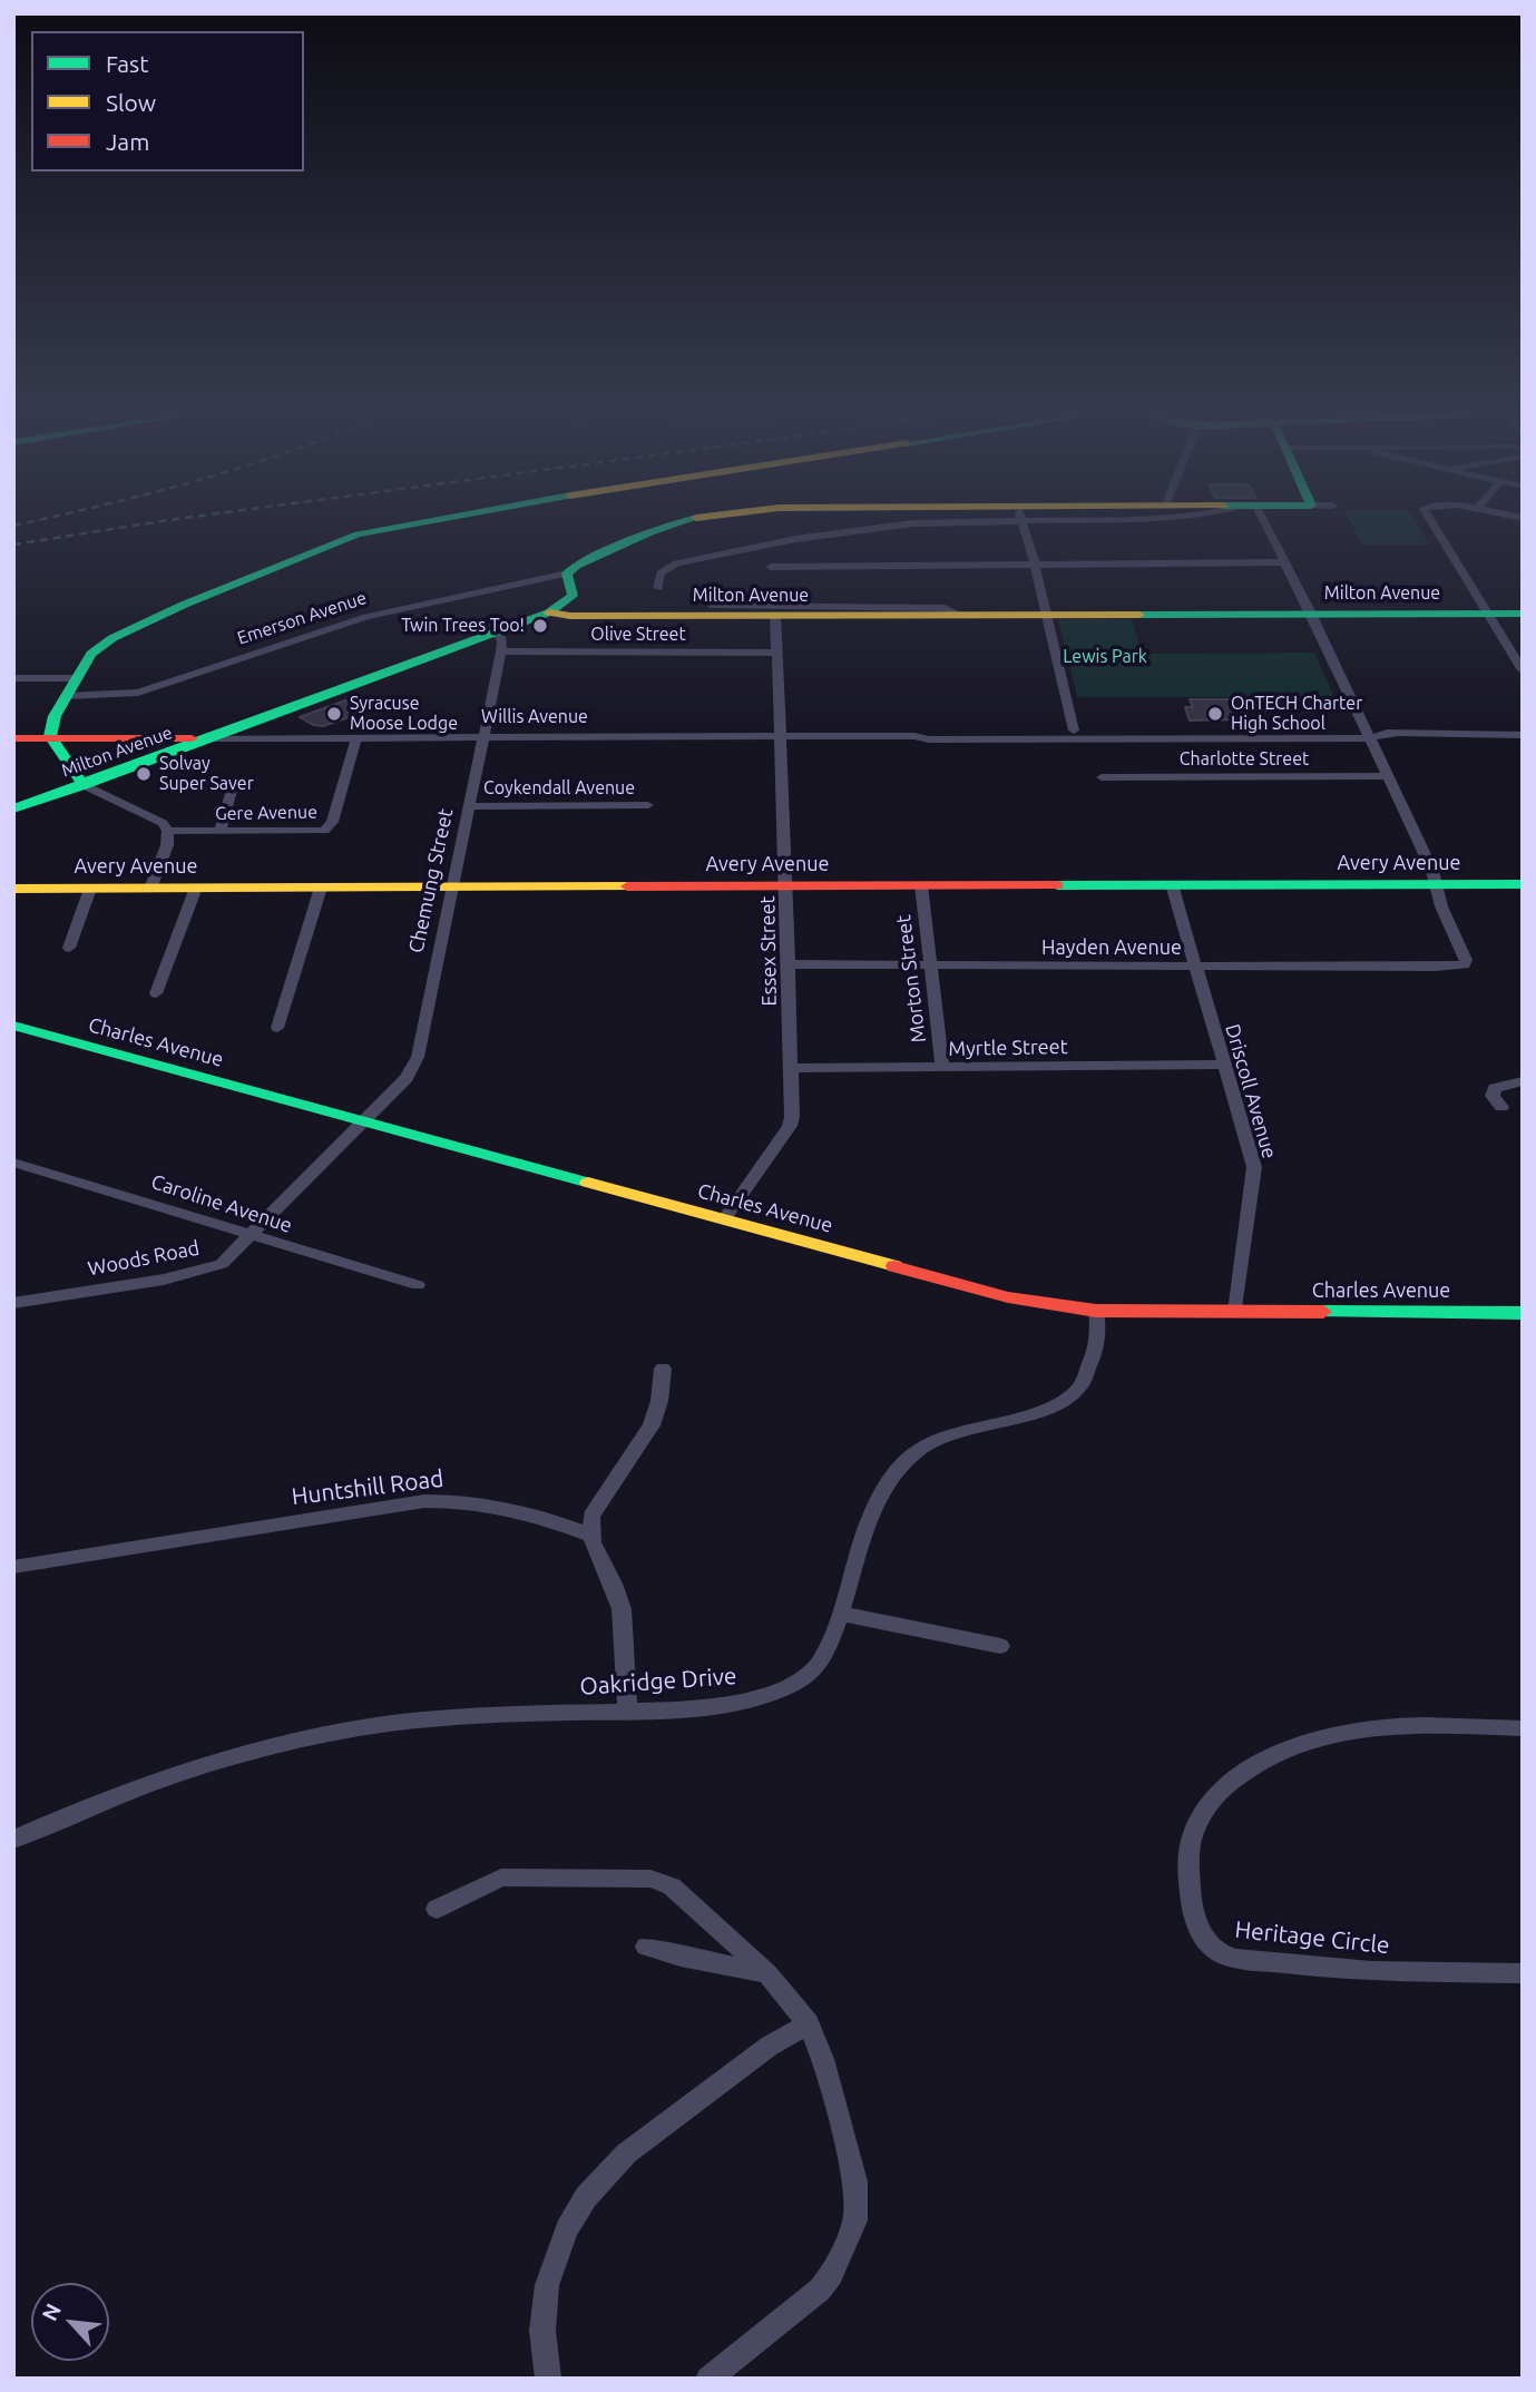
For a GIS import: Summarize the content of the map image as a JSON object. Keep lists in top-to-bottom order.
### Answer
{
  "streets": {
    "main road": [
      "Milton Avenue",
      "Emerson Avenue",
      "Willis Avenue",
      "Avery Avenue",
      "Charles Avenue"
    ],
    "street": [
      "Olive Street",
      "Charlotte Street",
      "Coykendall Avenue",
      "Gere Avenue",
      "Chemung Street",
      "Hayden Avenue",
      "Essex Street",
      "Morton Street",
      "Myrtle Street",
      "Driscoll Avenue",
      "Caroline Avenue",
      "Woods Road",
      "Huntshill Road",
      "Oakridge Drive",
      "Heritage Circle"
    ]
  },
  "crossings": [
    ["Milton Avenue", "Olive Street"],
    ["Milton Avenue", "Willis Avenue"],
    ["Milton Avenue", "Chemung Street"],
    ["Milton Avenue", "Essex Street"],
    ["Olive Street", "Chemung Street"],
    ["Olive Street", "Essex Street"],
    ["Willis Avenue", "Gere Avenue"],
    ["Willis Avenue", "Chemung Street"],
    ["Willis Avenue", "Essex Street"],
    ["Coykendall Avenue", "Chemung Street"],
    ["Avery Avenue", "Chemung Street"],
    ["Avery Avenue", "Hayden Avenue"],
    ["Avery Avenue", "Essex Street"],
    ["Avery Avenue", "Morton Street"],
    ["Avery Avenue", "Driscoll Avenue"],
    ["Chemung Street", "Charles Avenue"],
    ["Chemung Street", "Woods Road"],
    ["Hayden Avenue", "Essex Street"],
    ["Hayden Avenue", "Morton Street"],
    ["Hayden Avenue", "Driscoll Avenue"],
    ["Essex Street", "Charles Avenue"],
    ["Essex Street", "Myrtle Street"],
    ["Morton Street", "Myrtle Street"],
    ["Charles Avenue", "Driscoll Avenue"],
    ["Charles Avenue", "Woods Road"],
    ["Charles Avenue", "Oakridge Drive"],
    ["Myrtle Street", "Driscoll Avenue"],
    ["Caroline Avenue", "Woods Road"]
  ],
  "parks": ["Lewis Park"],
  "places": [
    "Twin Trees Too!",
    "Syracuse Moose Lodge",
    "OnTECH Charter High School",
    "Solvay Super Saver"
  ],
  "legend": ["Fast", "Slow", "Jam"],
  "north": "top left"
}
